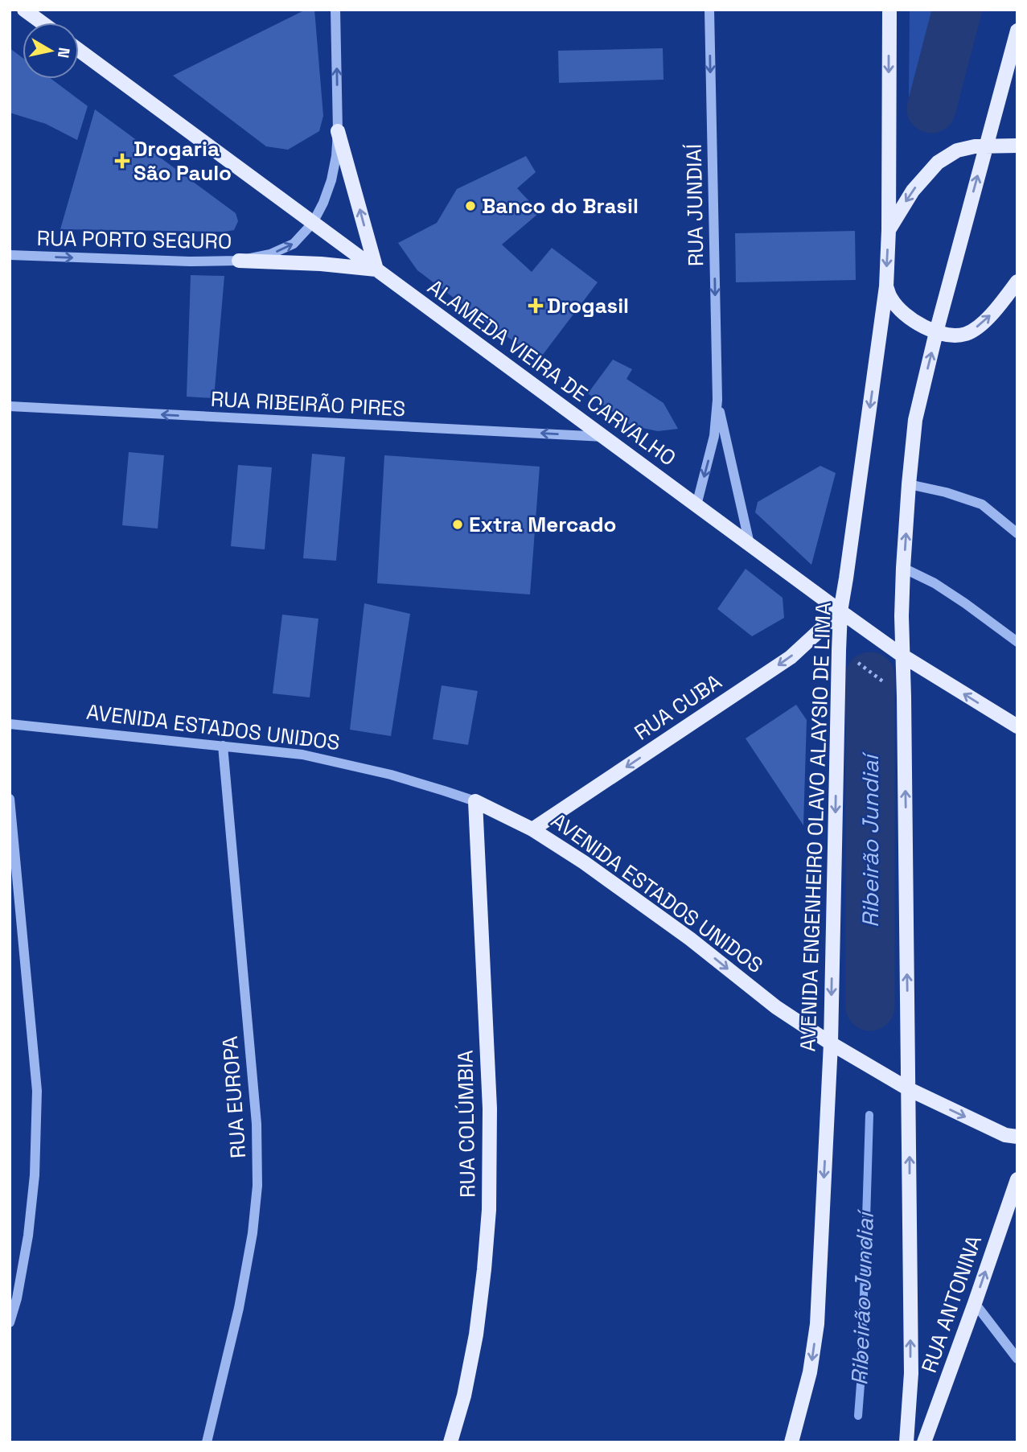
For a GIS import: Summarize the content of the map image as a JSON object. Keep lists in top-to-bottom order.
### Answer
{
  "streets": {
    "main road": [
      "ALAMEDA VIEIRA DE CARVALHO",
      "RUA CUBA",
      "AVENIDA ESTADOS UNIDOS",
      "AVENIDA ENGENHEIRO OLAVO ALAYSIO DE LIMA",
      "RUA COLÚMBIA",
      "RUA ANTONINA"
    ],
    "street": [
      "RUA JUNDIAÍ",
      "RUA PORTO SEGURO",
      "RUA RIBEIRÃO PIRES",
      "RUA EUROPA"
    ]
  },
  "crossings": [
    ["RUA JUNDIAÍ", "ALAMEDA VIEIRA DE CARVALHO"],
    ["RUA PORTO SEGURO", "ALAMEDA VIEIRA DE CARVALHO"],
    ["ALAMEDA VIEIRA DE CARVALHO", "RUA RIBEIRÃO PIRES"],
    ["ALAMEDA VIEIRA DE CARVALHO", "RUA CUBA"],
    ["ALAMEDA VIEIRA DE CARVALHO", "AVENIDA ENGENHEIRO OLAVO ALAYSIO DE LIMA"],
    ["RUA CUBA", "AVENIDA ESTADOS UNIDOS"],
    ["RUA CUBA", "AVENIDA ENGENHEIRO OLAVO ALAYSIO DE LIMA"],
    ["AVENIDA ESTADOS UNIDOS", "AVENIDA ENGENHEIRO OLAVO ALAYSIO DE LIMA"],
    ["AVENIDA ESTADOS UNIDOS", "RUA EUROPA"],
    ["AVENIDA ESTADOS UNIDOS", "RUA COLÚMBIA"]
  ],
  "one_way": [
    "RUA JUNDIAÍ",
    "RUA RIBEIRÃO PIRES",
    "RUA CUBA",
    "AVENIDA ESTADOS UNIDOS"
  ],
  "water": ["Ribeirão Jundiaí"],
  "places": {
    "health": ["Drogaria São Paulo", "Drogasil"],
    "other": ["Banco do Brasil", "Extra Mercado"]
  },
  "north": "right"
}
